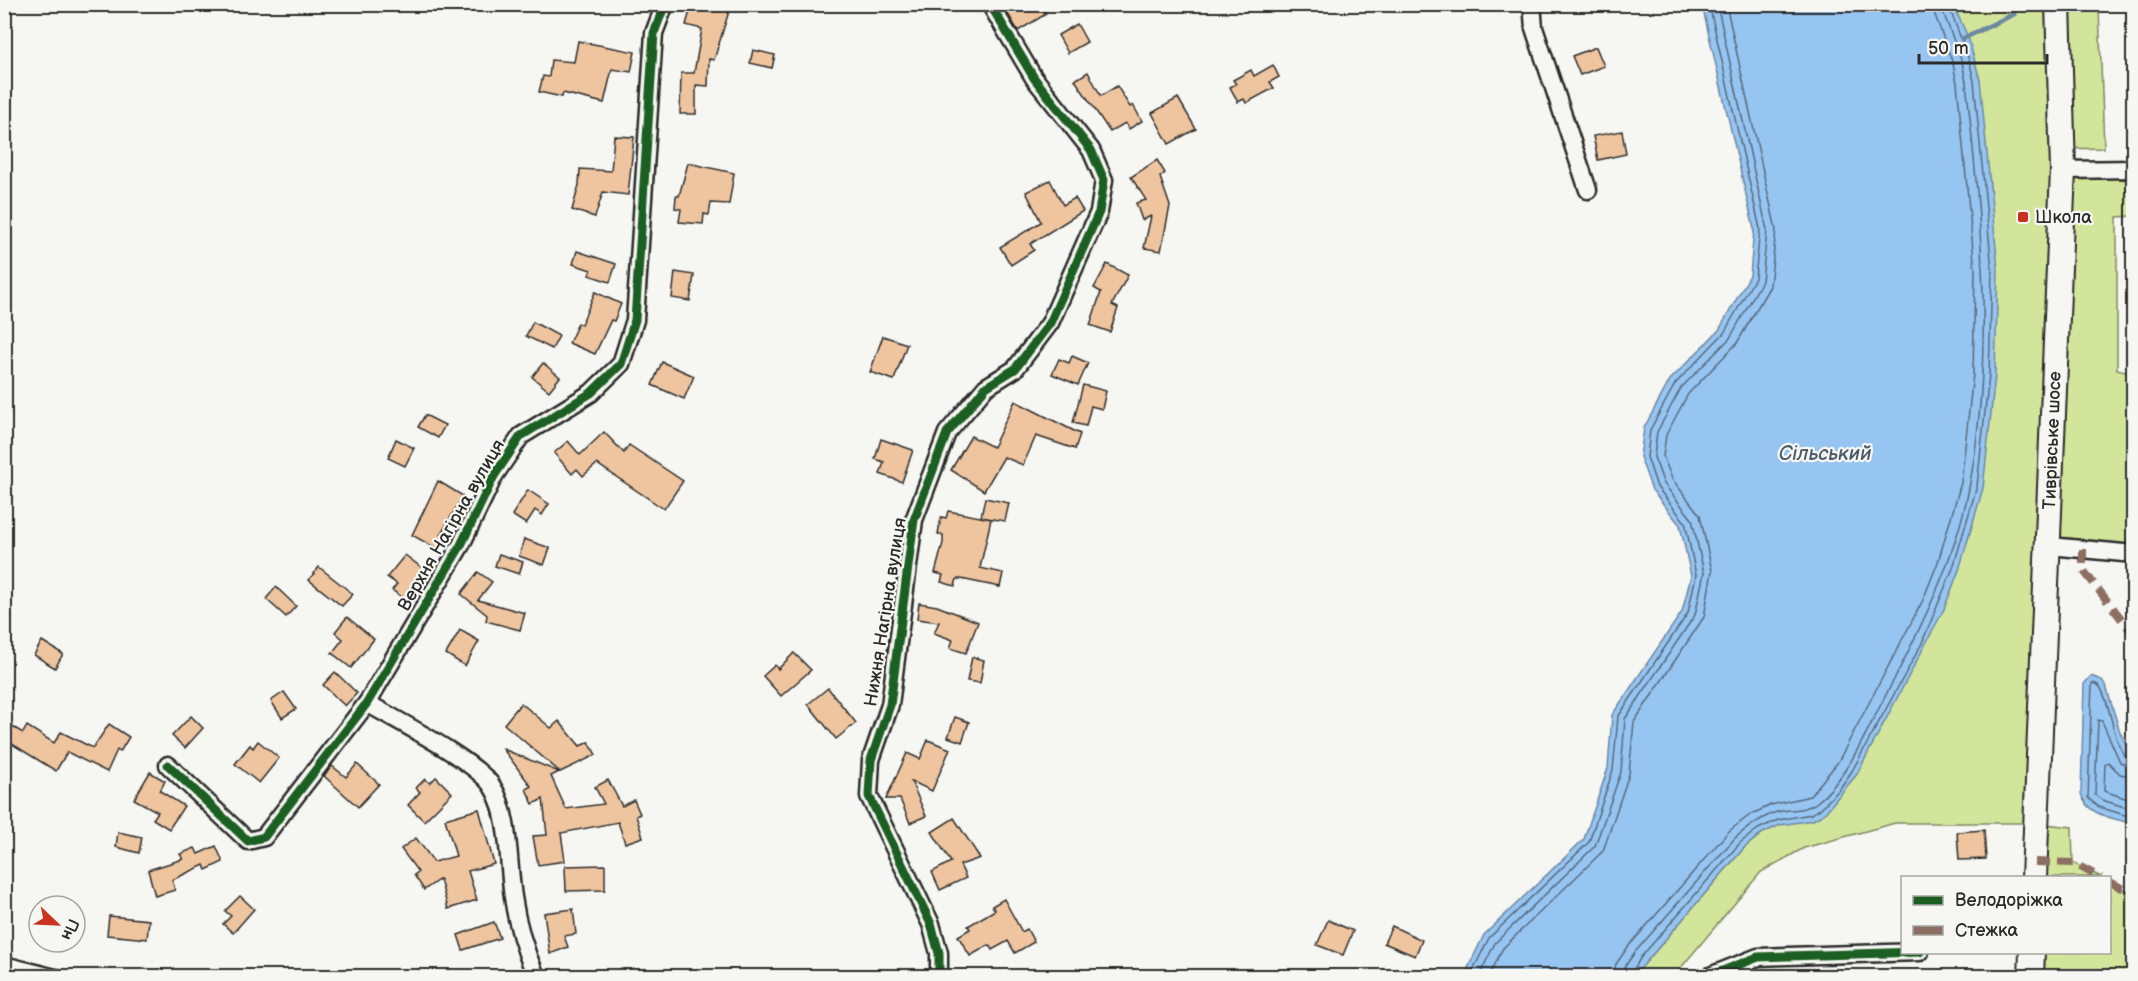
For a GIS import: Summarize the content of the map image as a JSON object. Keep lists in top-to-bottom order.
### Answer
{
  "streets": {
    "main road": ["Тиврівське шосе"],
    "street": ["Верхня Нагірна вулиця", "Нижня Нагірна вулиця"]
  },
  "water": ["Сільський"],
  "places": {
    "transit": ["Школа"]
  },
  "legend": ["Велодоріжка", "Стежка"],
  "scale_bar": "50 m",
  "north": "bottom right"
}
